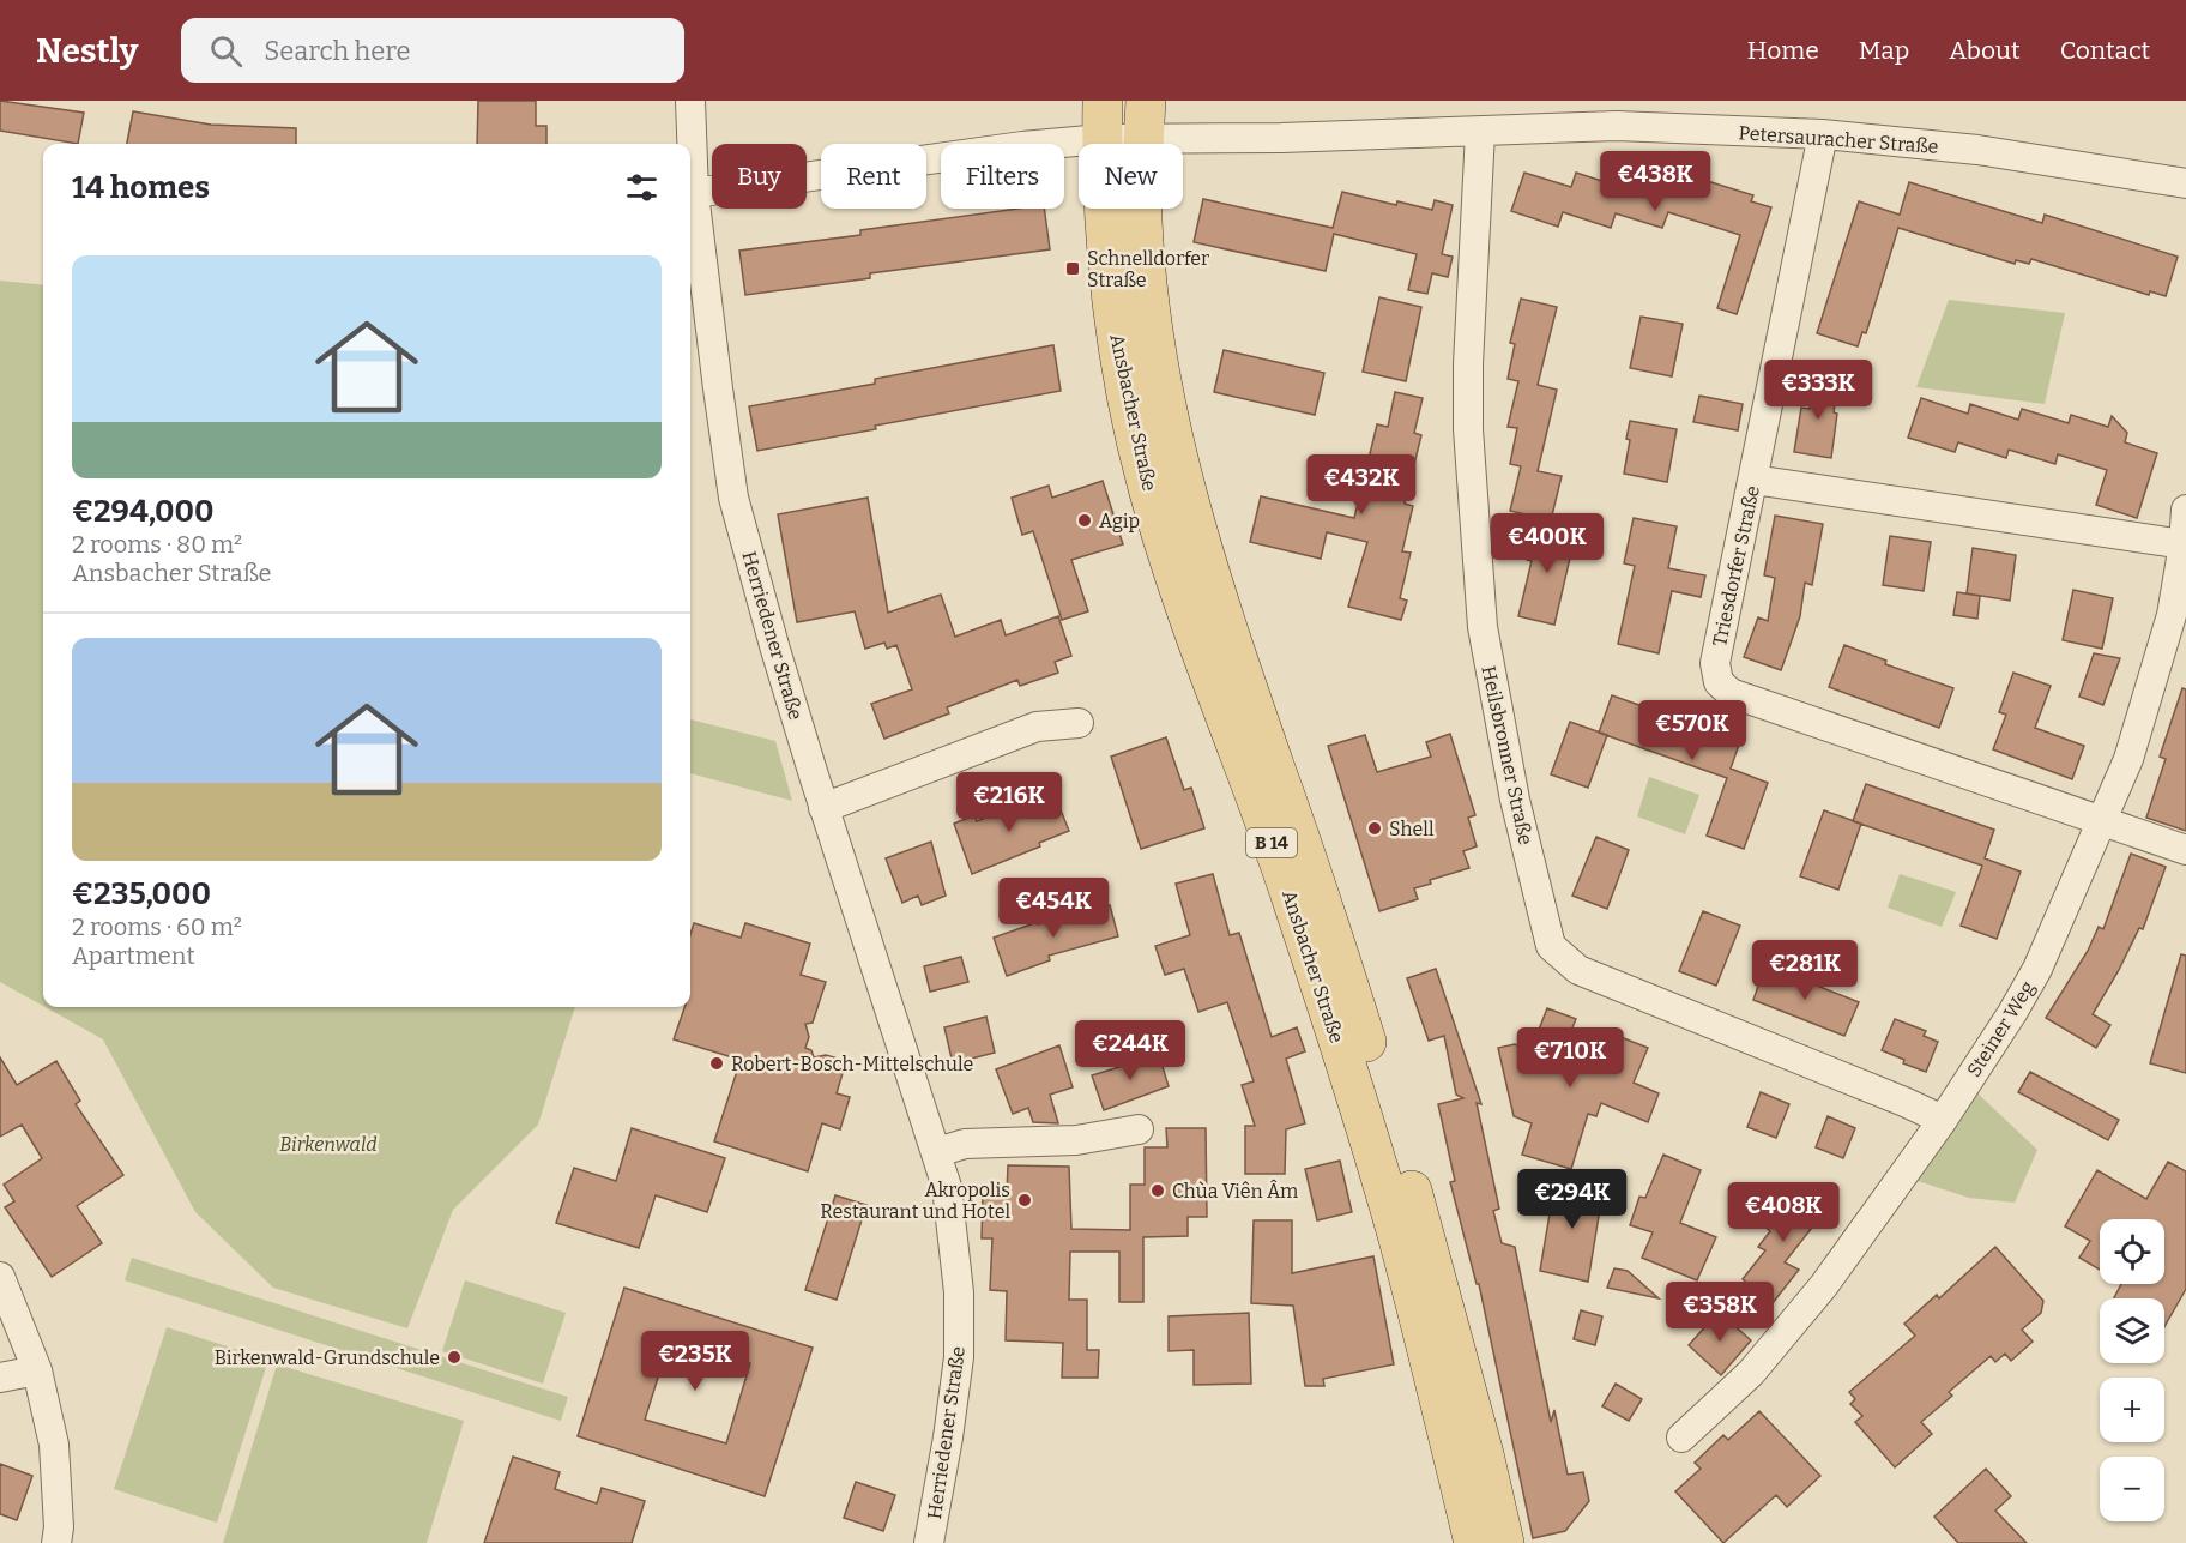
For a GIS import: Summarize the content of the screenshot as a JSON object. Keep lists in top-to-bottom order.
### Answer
{
  "streets": {
    "main road": ["Ansbacher Straße", "B 14"],
    "street": [
      "Petersauracher Straße",
      "Triesdorfer Straße",
      "Herriedener Straße",
      "Heilsbronner Straße",
      "Steiner Weg"
    ]
  },
  "crossings": [
    ["Petersauracher Straße", "Ansbacher Straße"],
    ["Petersauracher Straße", "Triesdorfer Straße"],
    ["Petersauracher Straße", "Heilsbronner Straße"],
    ["Triesdorfer Straße", "Steiner Weg"],
    ["Heilsbronner Straße", "Steiner Weg"]
  ],
  "parks": ["Birkenwald"],
  "places": {
    "transit": ["Schnelldorfer Straße"],
    "other": [
      "Agip",
      "Shell",
      "Robert-Bosch-Mittelschule",
      "Chùa Viên Âm",
      "Akropolis Restaurant und Hotel",
      "Birkenwald-Grundschule"
    ]
  },
  "page": {
    "header": "Nestly",
    "search": "Search here",
    "nav": [
      "Home",
      "Map",
      "About",
      "Contact"
    ],
    "chip": [
      "Buy",
      "Rent",
      "Filters",
      "New"
    ],
    "heading": "14 homes",
    "price": [
      "€438K",
      "€333K",
      "€432K",
      "€400K",
      "€570K",
      "€216K",
      "€454K",
      "€281K",
      "€244K",
      "€710K",
      "€294K",
      "€408K",
      "€358K",
      "€235K"
    ],
    "list": [
      {
        "name": "€294,000",
        "note": "2 rooms · 80 m² · Ansbacher Straße"
      },
      {
        "name": "€235,000",
        "note": "2 rooms · 60 m² · Apartment"
      }
    ],
    "map_buttons": ["+", "−"]
  }
}
